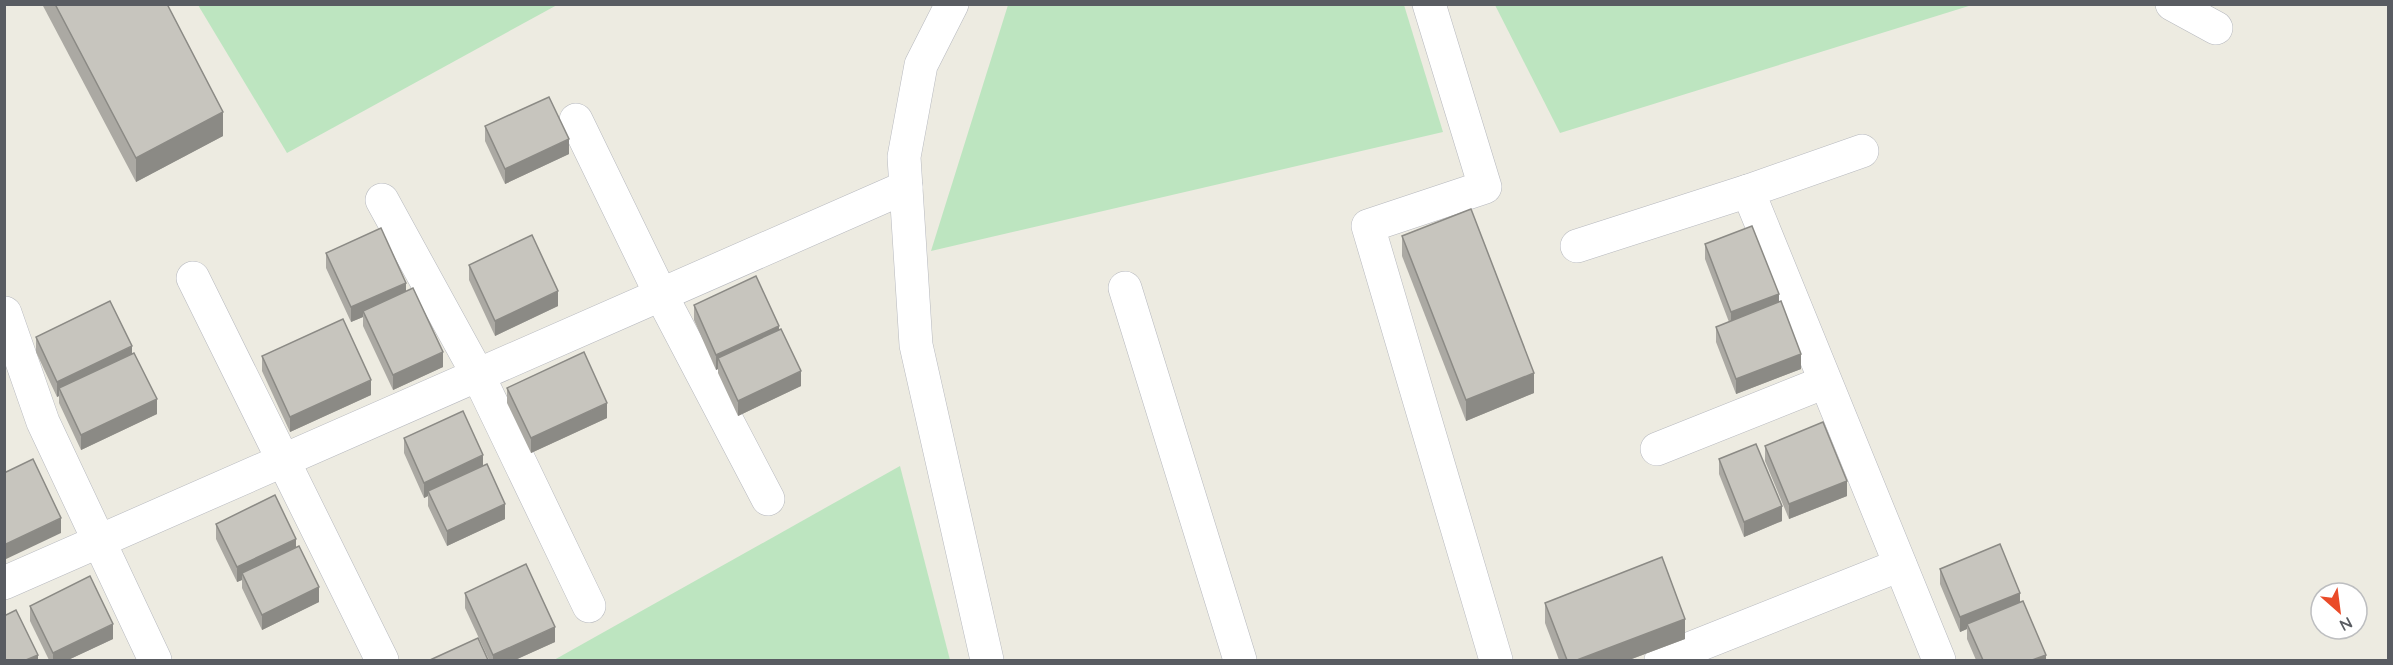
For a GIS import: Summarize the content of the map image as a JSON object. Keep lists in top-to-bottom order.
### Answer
{
  "north": "bottom right"
}
